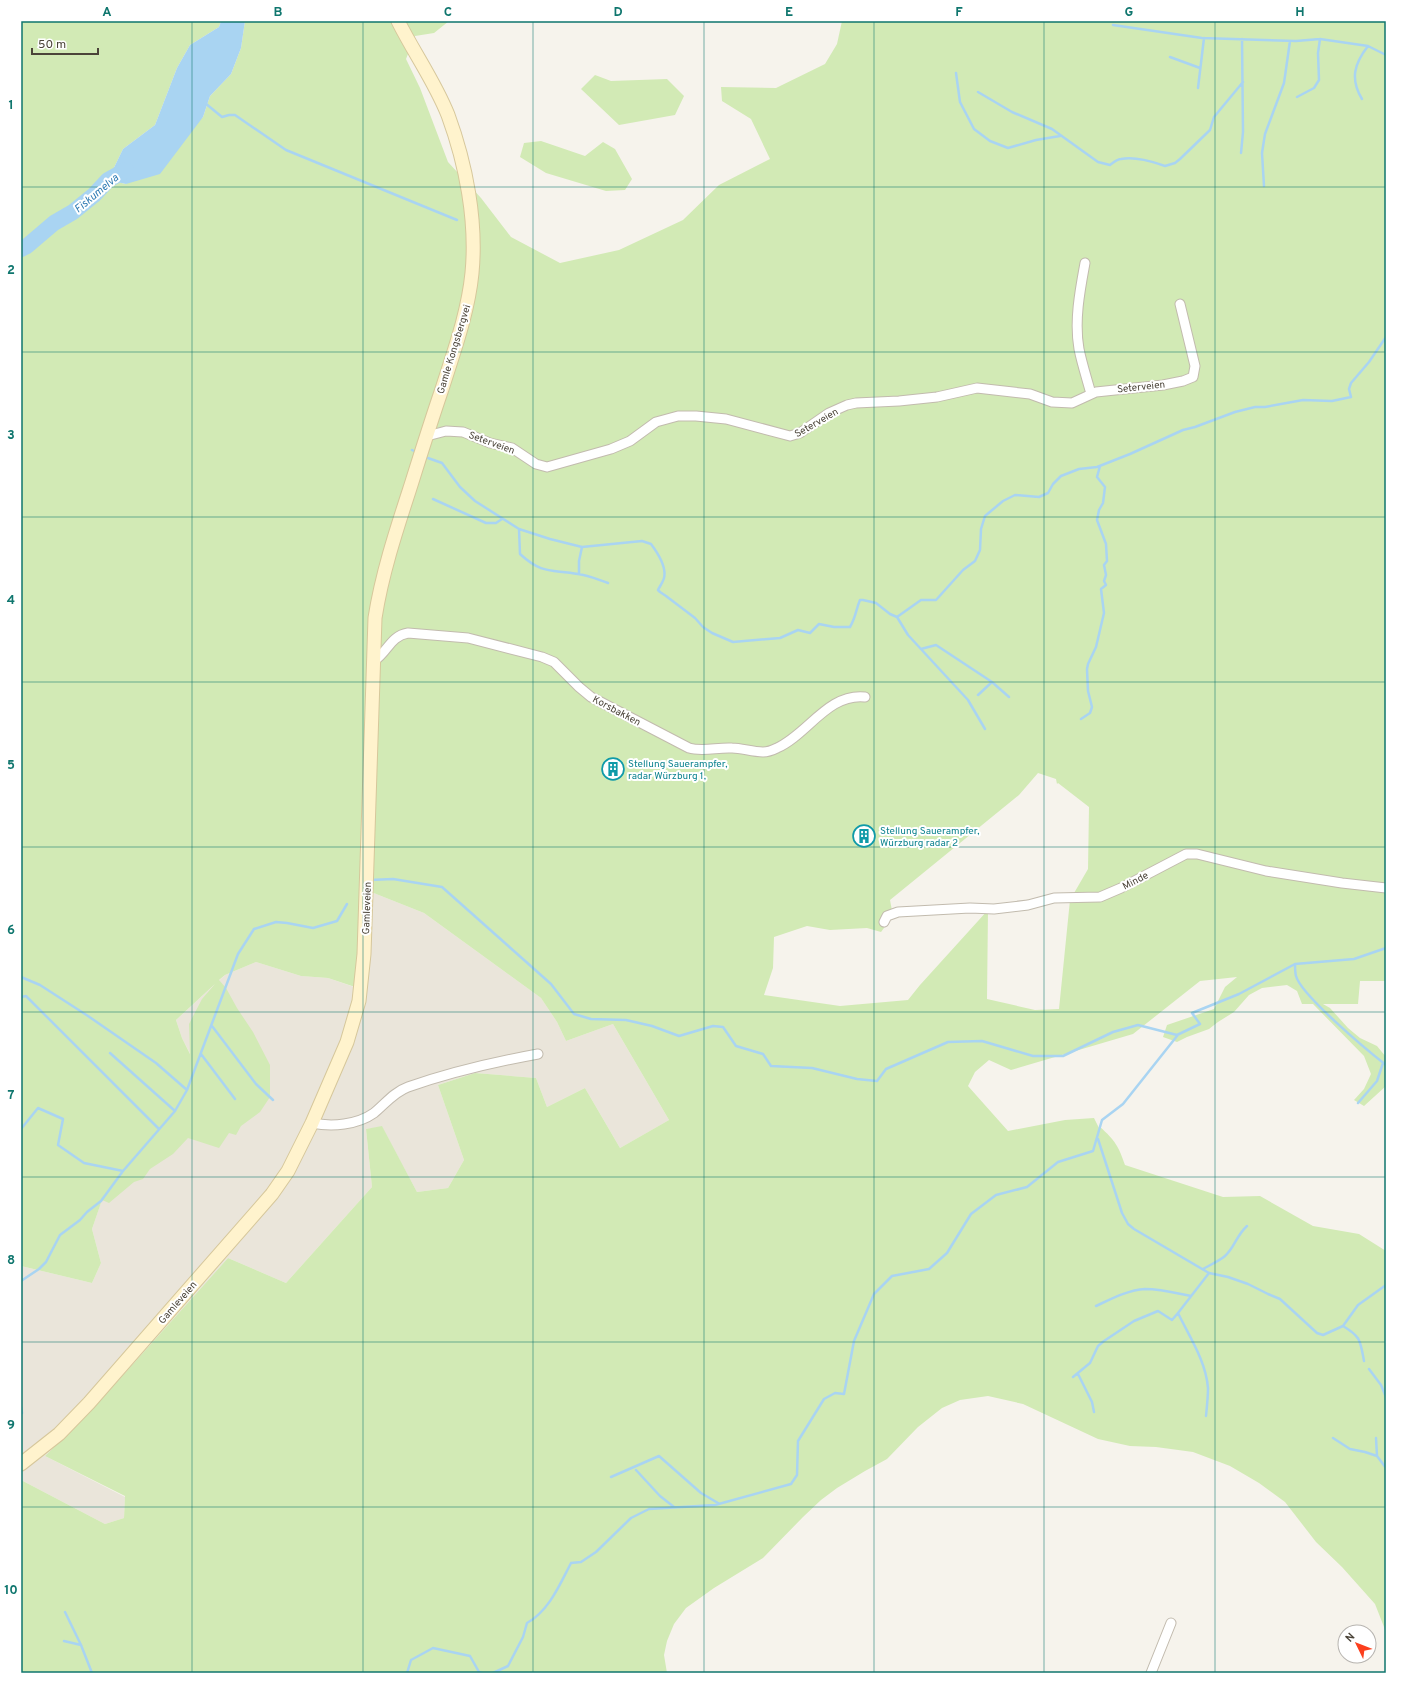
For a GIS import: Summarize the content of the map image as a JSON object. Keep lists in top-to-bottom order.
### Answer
{
  "streets": {
    "main road": ["Gamle Kongsbergvei", "Gamleveien"],
    "street": ["Seterveien", "Korsbakken", "Minde"]
  },
  "crossings": [
    ["Gamle Kongsbergvei", "Seterveien"],
    ["Gamle Kongsbergvei", "Korsbakken"],
    ["Gamle Kongsbergvei", "Gamleveien"]
  ],
  "water": ["Fiskumelva"],
  "places": {
    "building": ["Stellung Sauerampfer, radar Würzburg 1,", "Stellung Sauerampfer, Würzburg radar 2"]
  },
  "scale_bar": "50 m",
  "north": "top left",
  "grid": {
    "columns": [
      "A",
      "B",
      "C",
      "D",
      "E",
      "F",
      "G",
      "H"
    ],
    "rows": [
      "1",
      "2",
      "3",
      "4",
      "5",
      "6",
      "7",
      "8",
      "9",
      "10"
    ]
  }
}
